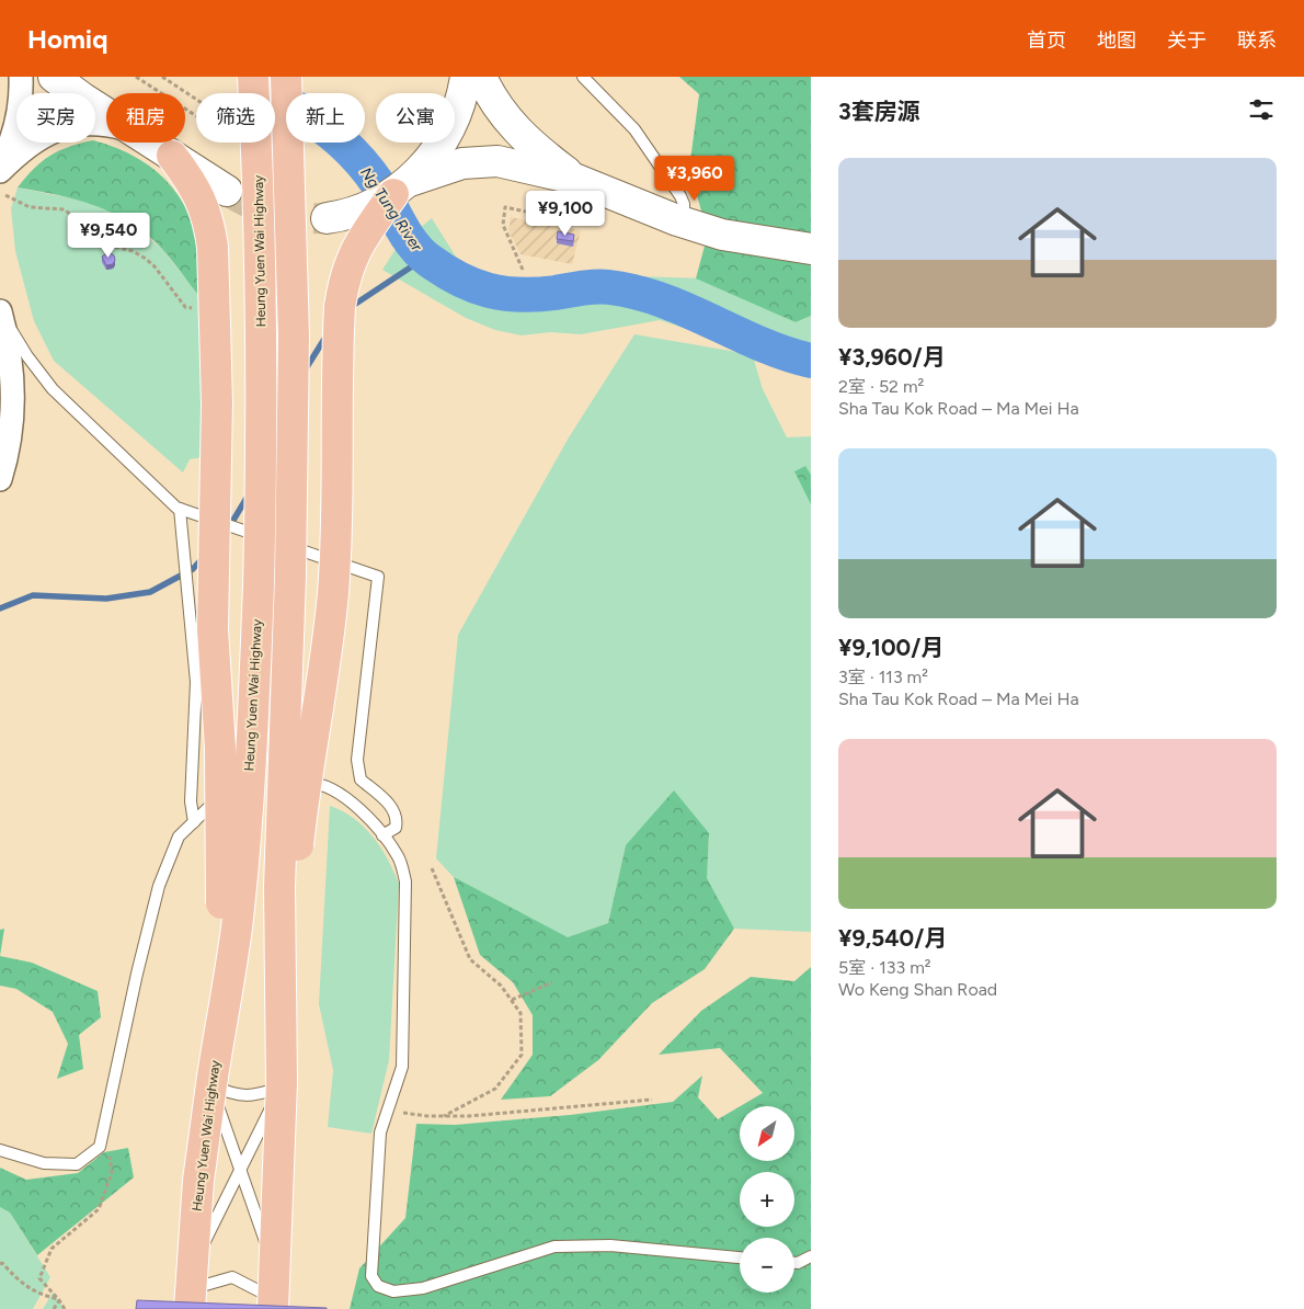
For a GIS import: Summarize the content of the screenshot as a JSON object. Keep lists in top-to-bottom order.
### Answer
{
  "streets": {
    "highway": ["Heung Yuen Wai Highway"]
  },
  "water": ["Ng Tung River"],
  "north": "bottom left",
  "page": {
    "header": "Homiq",
    "nav": [
      "首页",
      "地图",
      "关于",
      "联系"
    ],
    "heading": "3套房源",
    "chip": [
      "买房",
      "租房",
      "筛选",
      "新上",
      "公寓"
    ],
    "list": [
      {
        "name": "¥3,960/月",
        "note": "2室 · 52 m² · Sha Tau Kok Road – Ma Mei Ha"
      },
      {
        "name": "¥9,100/月",
        "note": "3室 · 113 m² · Sha Tau Kok Road – Ma Mei Ha"
      },
      {
        "name": "¥9,540/月",
        "note": "5室 · 133 m² · Wo Keng Shan Road"
      }
    ],
    "price": ["¥3,960", "¥9,100", "¥9,540"],
    "map_buttons": ["+", "−"]
  }
}
